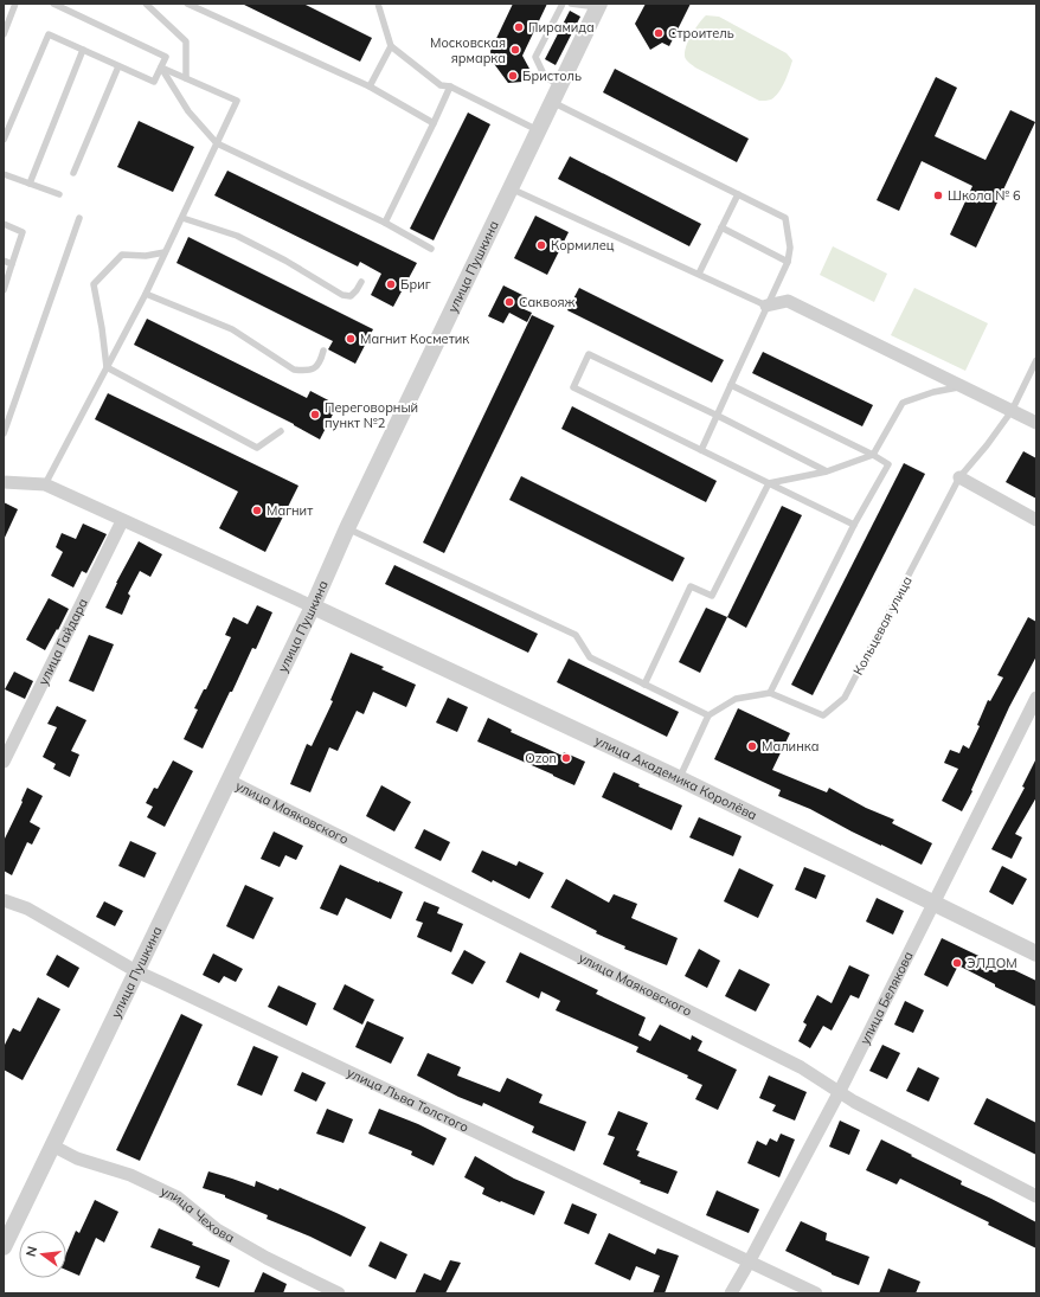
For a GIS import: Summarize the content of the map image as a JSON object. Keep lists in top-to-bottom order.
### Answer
{
  "streets": {
    "street": [
      "улица Пушкина",
      "улица Гайдара",
      "улица Академика Королёва",
      "улица Маяковского",
      "улица Белякова",
      "улица Льва Толстого",
      "улица Чехова"
    ],
    "lane": ["Кольцевая улица"]
  },
  "crossings": [
    ["улица Пушкина", "улица Академика Королёва"],
    ["улица Пушкина", "улица Маяковского"],
    ["улица Пушкина", "улица Льва Толстого"],
    ["улица Пушкина", "улица Чехова"],
    ["улица Академика Королёва", "улица Белякова"],
    ["улица Маяковского", "улица Белякова"],
    ["улица Белякова", "улица Льва Толстого"]
  ],
  "places": [
    "Пирамида",
    "Строитель",
    "Московская ярмарка",
    "Бристоль",
    "Школа № 6",
    "Кормилец",
    "Бриг",
    "Саквояж",
    "Магнит Косметик",
    "Переговорный пункт №2",
    "Магнит",
    "Малинка",
    "Ozon",
    "ЭЛДОМ"
  ],
  "north": "left"
}
